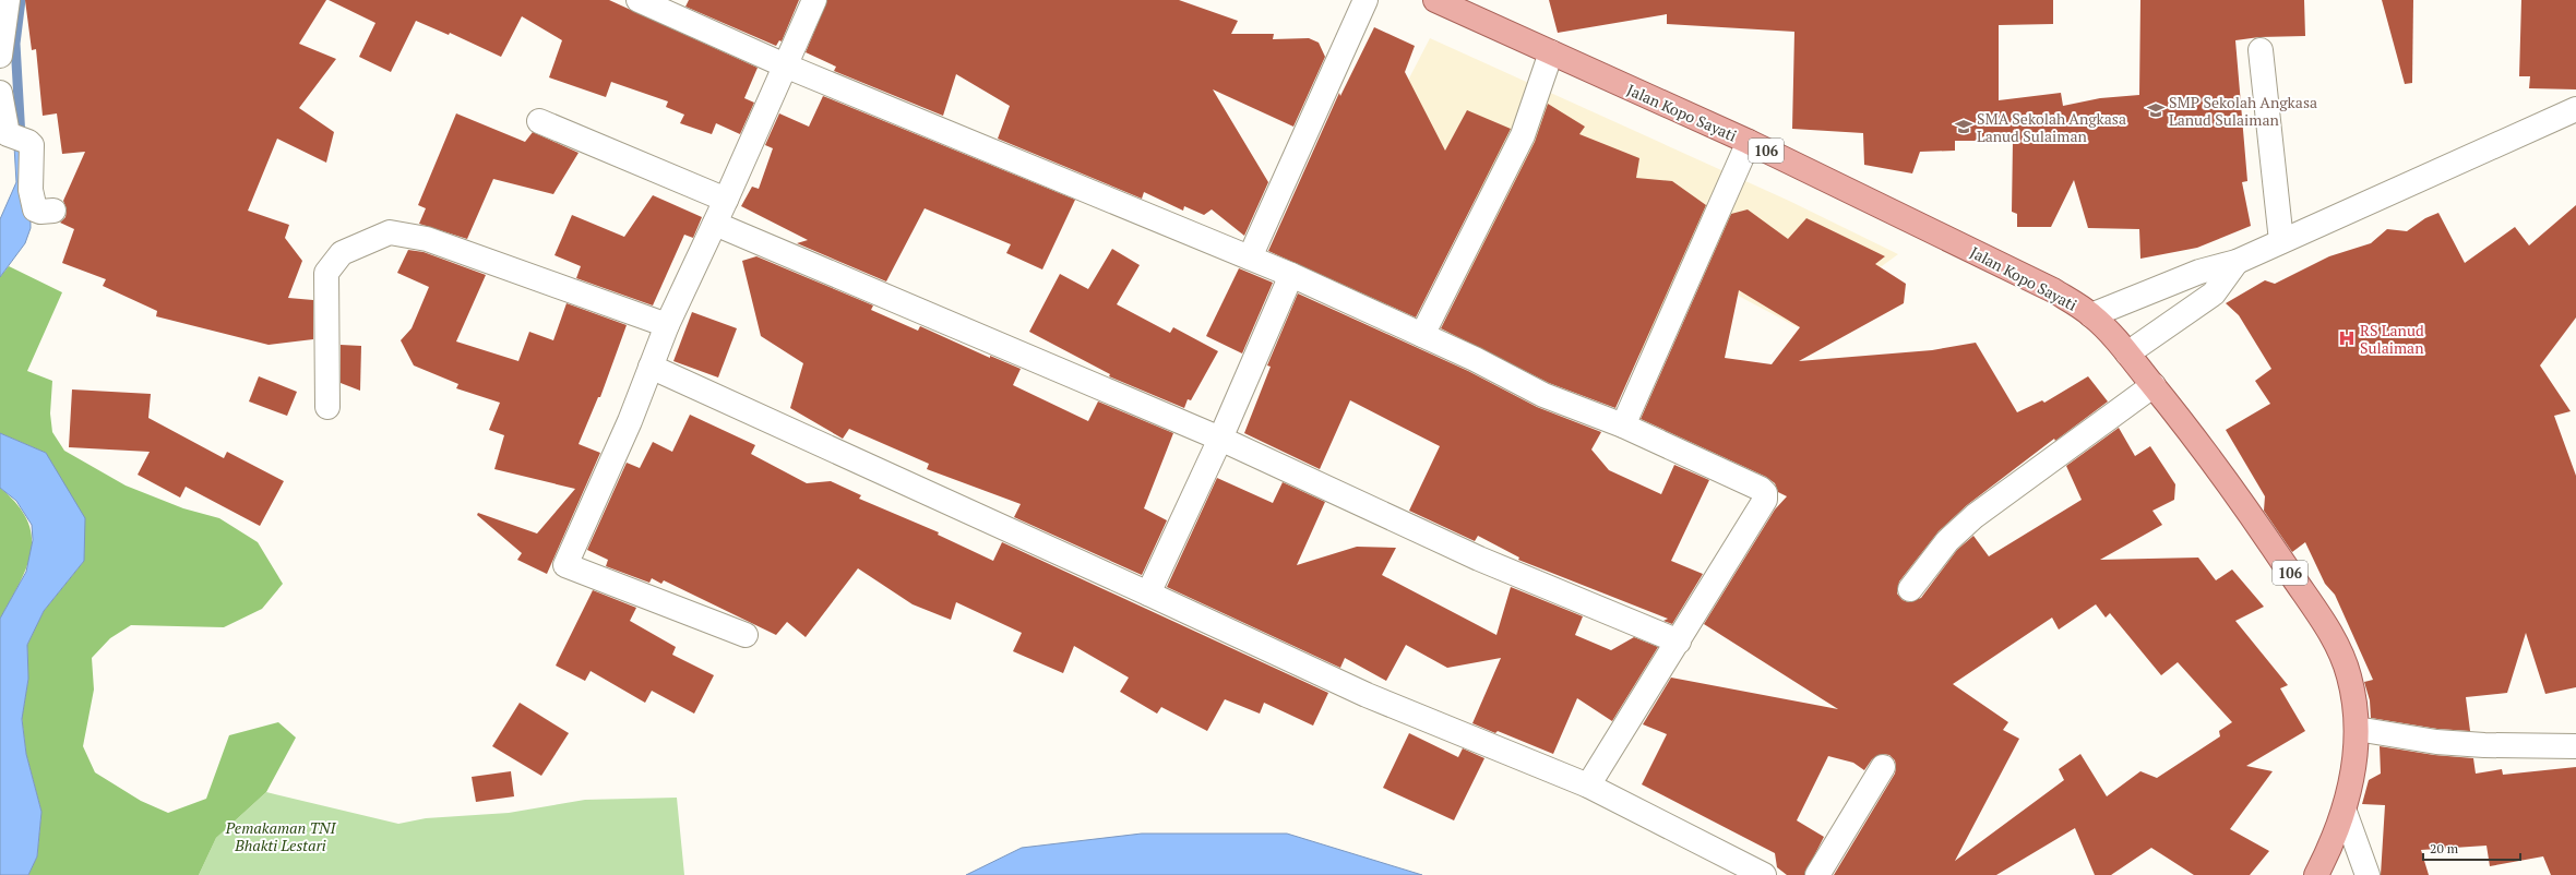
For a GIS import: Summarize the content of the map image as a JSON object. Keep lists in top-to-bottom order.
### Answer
{
  "streets": {
    "main road": ["Jalan Kopo Sayati", "106"]
  },
  "parks": ["Pemakaman TNI Bhakti Lestari"],
  "places": {
    "school or university": ["SMP Sekolah Angkasa Lanud Sulaiman", "SMA Sekolah Angkasa Lanud Sulaiman"],
    "hospital": ["RS Lanud Sulaiman"]
  },
  "scale_bar": "20 m"
}
